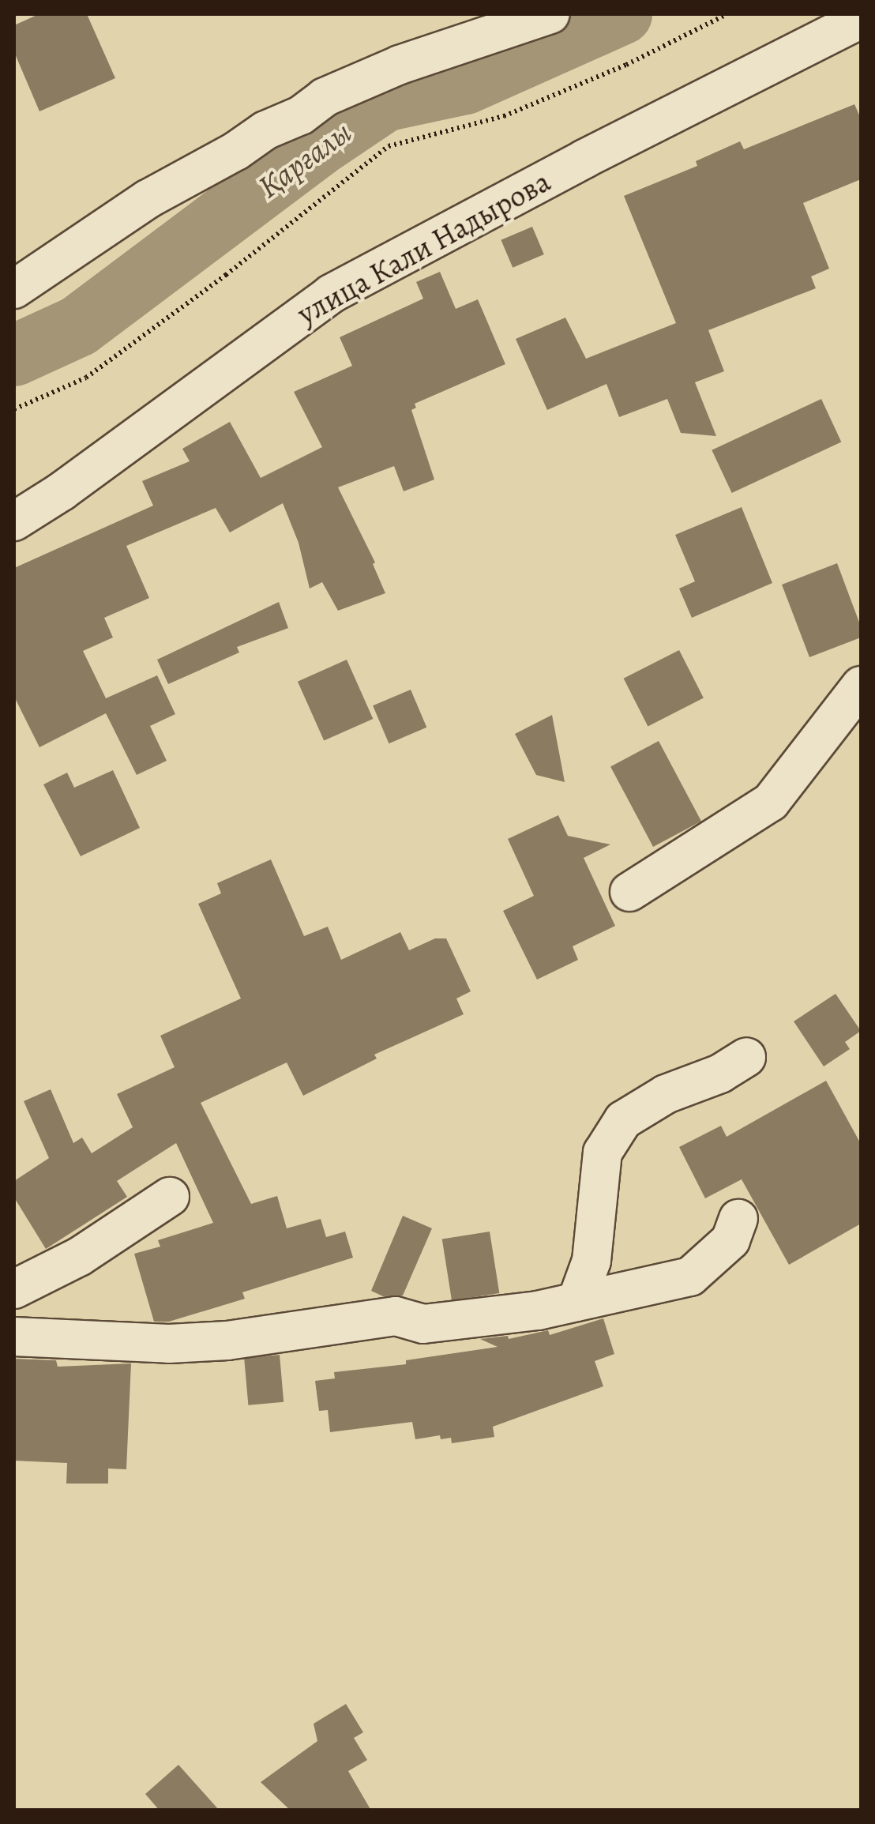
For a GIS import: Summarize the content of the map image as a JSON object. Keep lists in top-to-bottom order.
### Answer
{
  "streets": {
    "street": ["улица Кали Надырова"]
  },
  "water": ["Қарғалы"]
}
